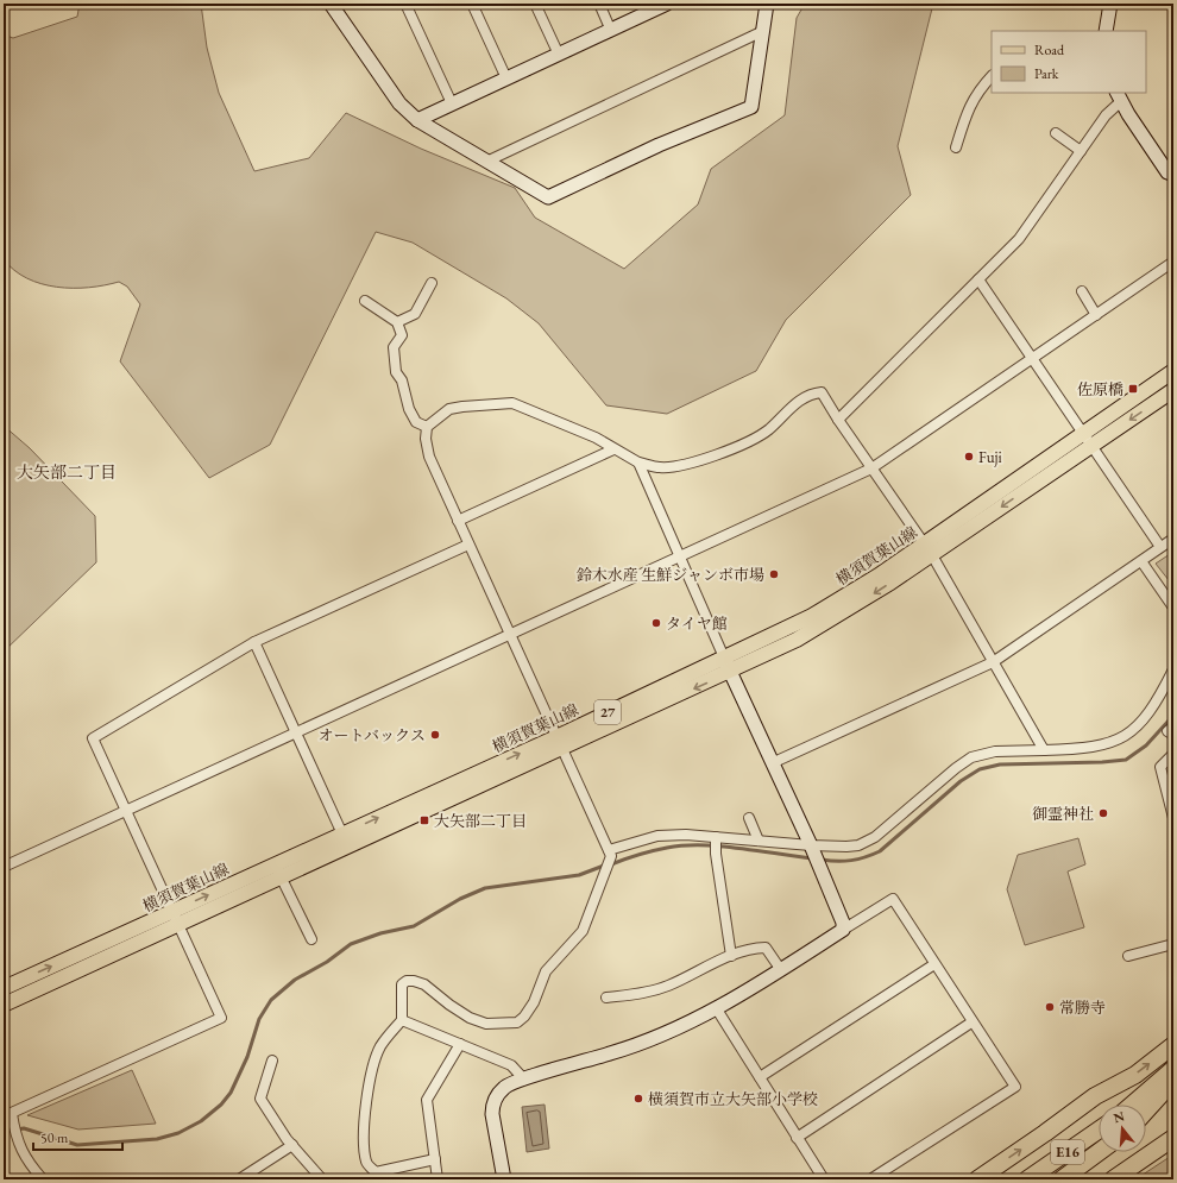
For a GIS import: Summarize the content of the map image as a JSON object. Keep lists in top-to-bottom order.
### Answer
{
  "streets": {
    "highway": ["E16"],
    "main road": ["横須賀葉山線", "27"]
  },
  "districts": ["大矢部二丁目"],
  "places": {
    "transit": ["佐原橋", "大矢部二丁目"],
    "other": [
      "Fuji",
      "鈴木水産 生鮮ジャンボ市場",
      "タイヤ館",
      "オートバックス",
      "御霊神社",
      "常勝寺",
      "横須賀市立大矢部小学校"
    ]
  },
  "legend": ["Road", "Park"],
  "scale_bar": "50 m",
  "north": "top"
}
